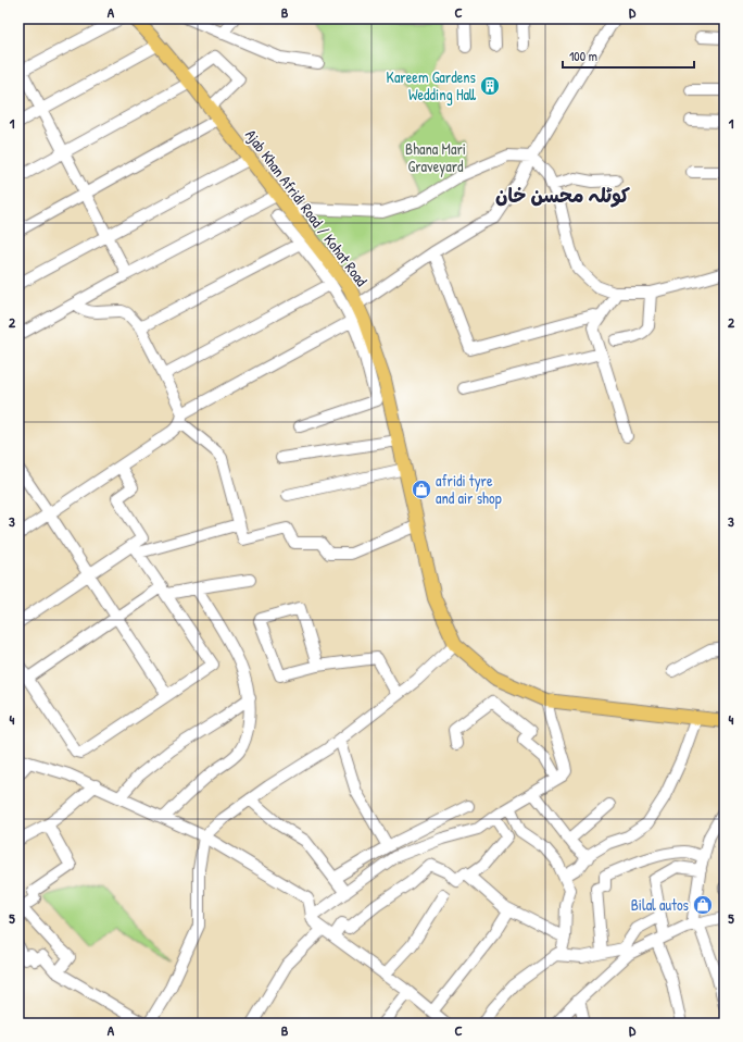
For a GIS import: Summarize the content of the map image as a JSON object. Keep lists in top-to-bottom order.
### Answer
{
  "streets": {
    "main road": ["Ajab Khan Afridi Road / Kohat Road"]
  },
  "districts": ["کوٹلہ محسن خان"],
  "parks": ["Bhana Mari Graveyard"],
  "places": {
    "building": ["Kareem Gardens Wedding Hall"],
    "shop": ["afridi tyre and air shop", "Bilal autos"]
  },
  "scale_bar": "100 m",
  "grid": {
    "columns": [
      "A",
      "B",
      "C",
      "D"
    ],
    "rows": [
      "1",
      "2",
      "3",
      "4",
      "5"
    ]
  }
}
